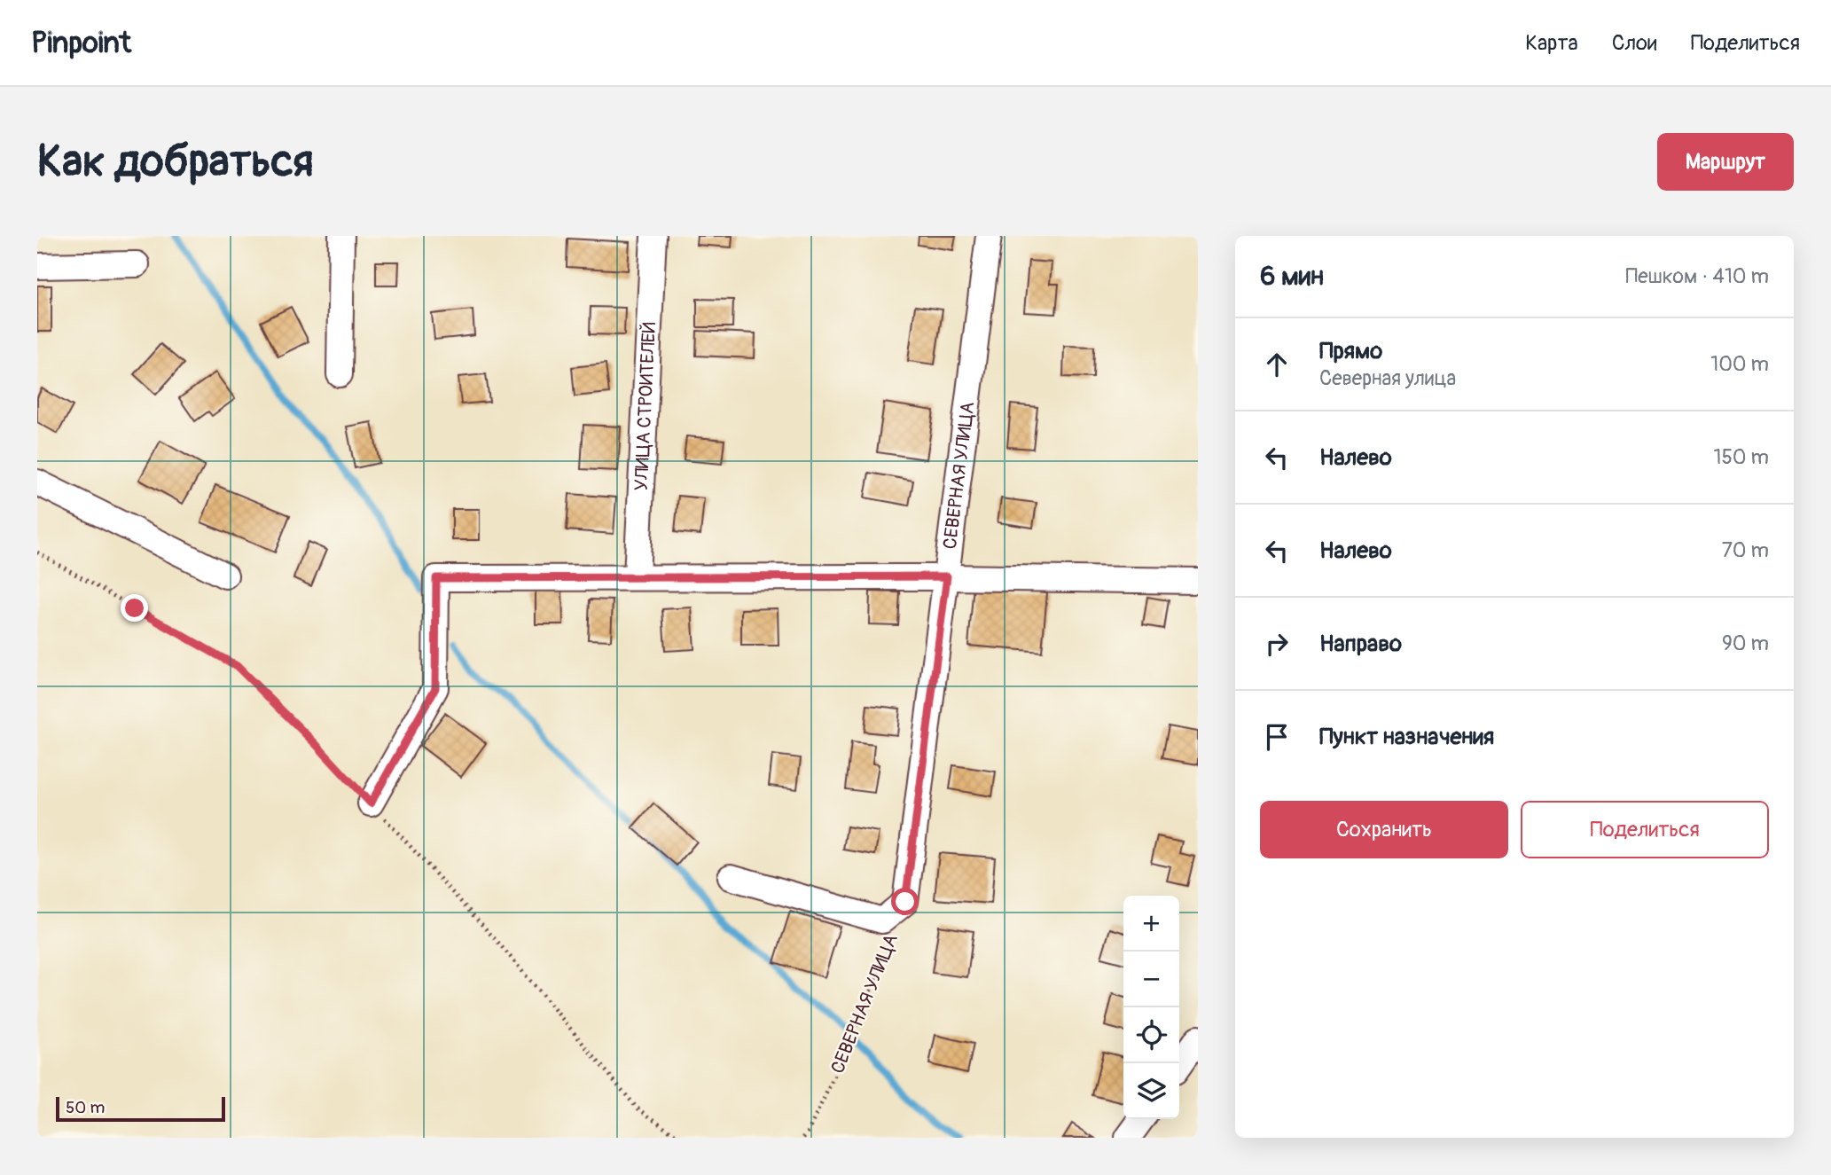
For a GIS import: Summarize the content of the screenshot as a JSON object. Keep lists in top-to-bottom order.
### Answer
{
  "streets": {
    "street": ["УЛИЦА СТРОИТЕЛЕЙ", "СЕВЕРНАЯ УЛИЦА"]
  },
  "scale_bar": "50 m",
  "page": {
    "header": "Pinpoint",
    "nav": ["Карта", "Слои", "Поделиться"],
    "buttons": [
      "Маршрут",
      ["Сохранить", "Поделиться"]
    ],
    "title": "Как добраться",
    "heading": ["6 мин", "Пешком · 410 m"],
    "list": [
      ["Прямо", "Северная улица", "100 m"],
      ["Налево", "150 m"],
      ["Налево", "70 m"],
      ["Направо", "90 m"],
      "Пункт назначения"
    ],
    "map_buttons": ["+", "−"],
    "scale": "50 m"
  }
}
